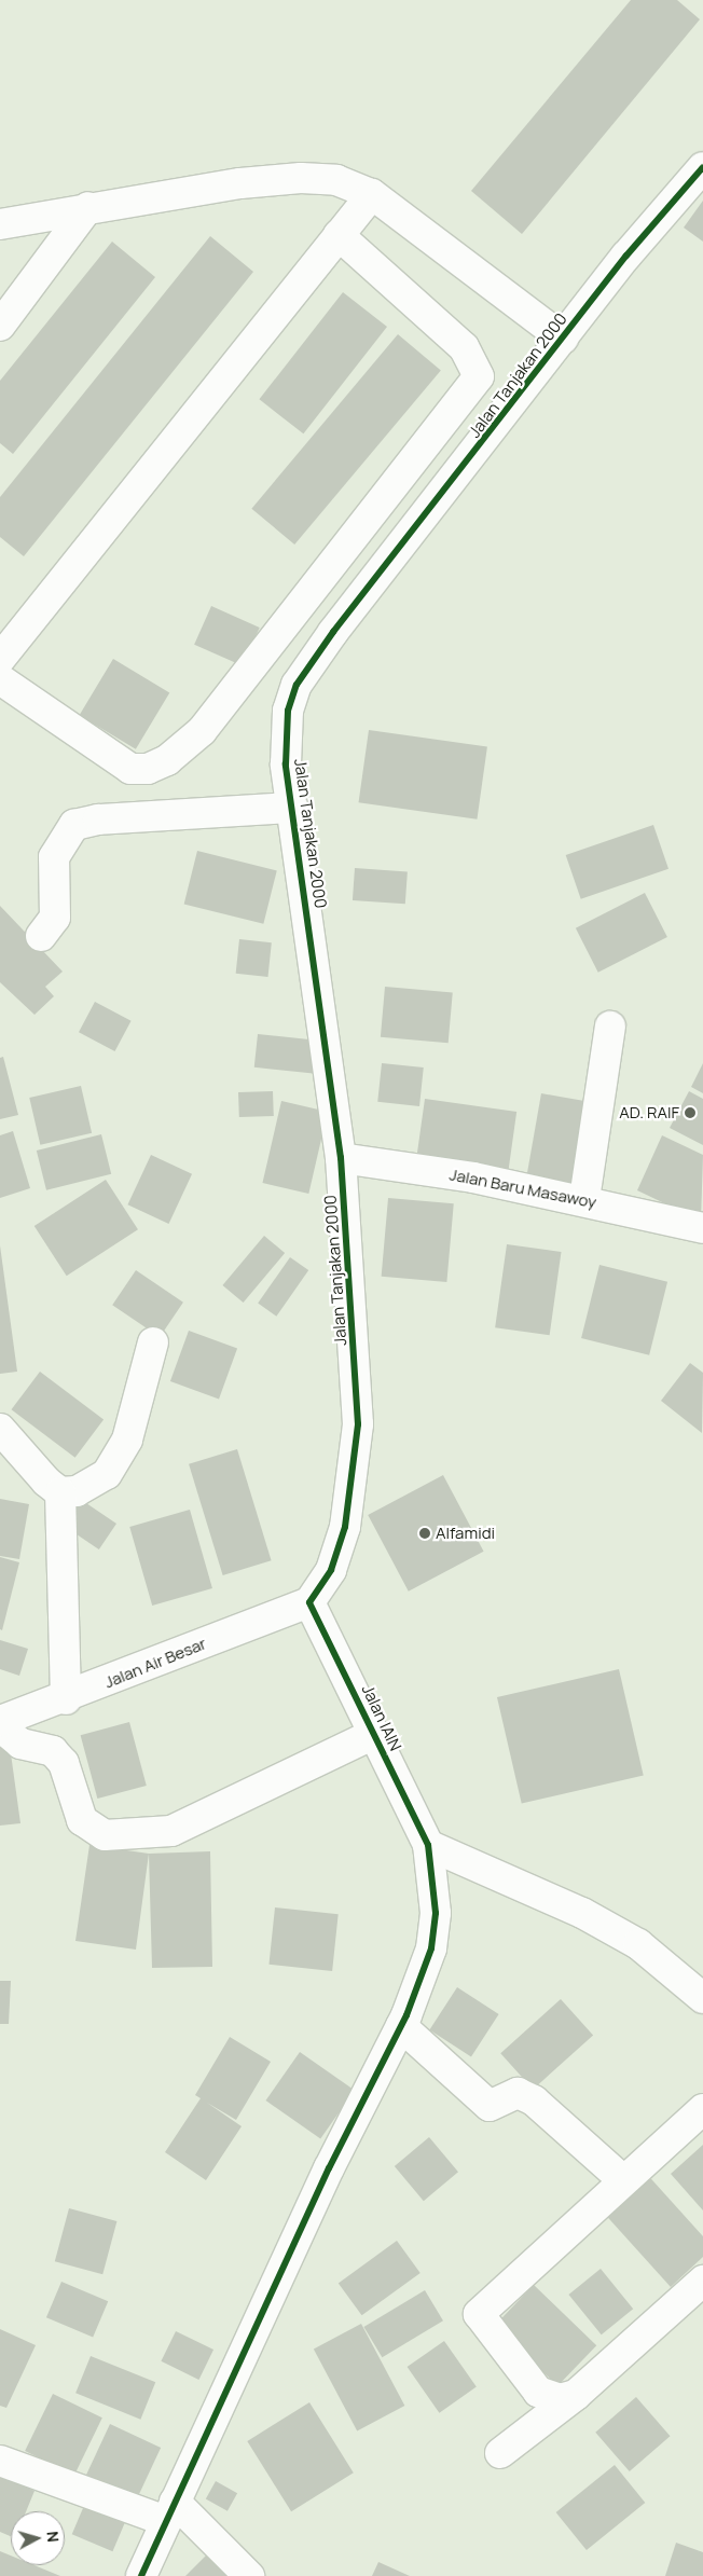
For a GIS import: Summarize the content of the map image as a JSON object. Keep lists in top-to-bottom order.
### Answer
{
  "streets": {
    "street": [
      "Jalan Tanjakan 2000",
      "Jalan Baru Masawoy",
      "Jalan Air Besar",
      "Jalan IAIN"
    ]
  },
  "crossings": [
    ["Jalan Tanjakan 2000", "Jalan Baru Masawoy"],
    ["Jalan Tanjakan 2000", "Jalan Air Besar"],
    ["Jalan Tanjakan 2000", "Jalan IAIN"],
    ["Jalan Air Besar", "Jalan IAIN"]
  ],
  "places": ["AD. RAIF", "Alfamidi"],
  "north": "right"
}
